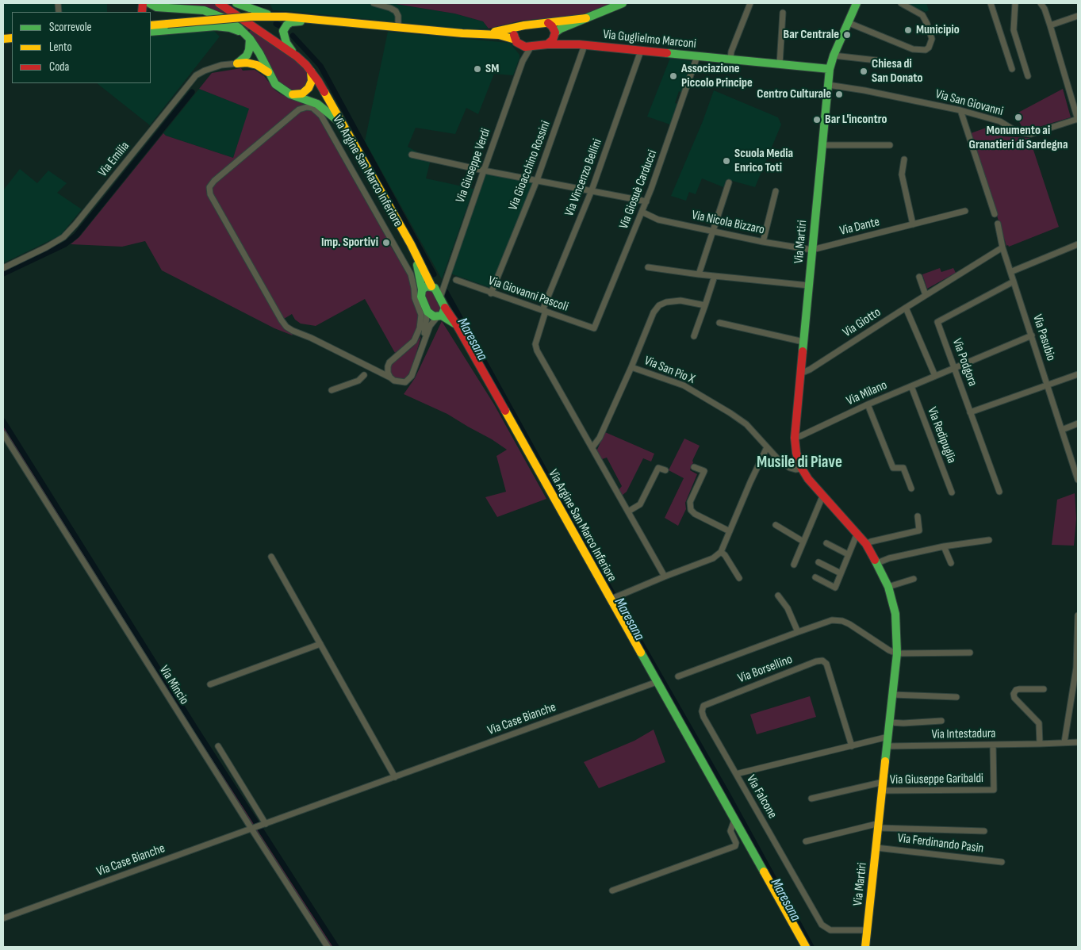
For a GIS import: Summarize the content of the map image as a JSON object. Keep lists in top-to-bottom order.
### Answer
{
  "streets": {
    "street": [
      "Via Guglielmo Marconi",
      "Via San Giovanni",
      "Via Emilia",
      "Via Giuseppe Verdi",
      "Via Gioacchino Rossini",
      "Via Argine San Marco Inferiore",
      "Via Vincenzo Bellini",
      "Via Giosuè Carducci",
      "Via Nicola Bizzaro",
      "Via Dante",
      "Via Martiri",
      "Via Giovanni Pascoli",
      "Via Giotto",
      "Via Pasubio",
      "Via Podgora",
      "Via San Pio X",
      "Via Milano",
      "Via Redipuglia",
      "Via Borsellino",
      "Via Mincio",
      "Via Case Bianche",
      "Via Intestadura",
      "Via Giuseppe Garibaldi",
      "Via Falcone",
      "Via Ferdinando Pasin"
    ]
  },
  "crossings": [
    ["Via Guglielmo Marconi", "Via Giuseppe Verdi"],
    ["Via Guglielmo Marconi", "Via Gioacchino Rossini"],
    ["Via Guglielmo Marconi", "Via Vincenzo Bellini"],
    ["Via Guglielmo Marconi", "Via Giosuè Carducci"],
    ["Via Guglielmo Marconi", "Via Martiri"],
    ["Via San Giovanni", "Via Martiri"],
    ["Via Giuseppe Verdi", "Via Argine San Marco Inferiore"],
    ["Via Gioacchino Rossini", "Via Giovanni Pascoli"],
    ["Via Argine San Marco Inferiore", "Via Case Bianche"],
    ["Via Vincenzo Bellini", "Via Giovanni Pascoli"],
    ["Via Vincenzo Bellini", "Via San Pio X"],
    ["Via Giosuè Carducci", "Via Nicola Bizzaro"],
    ["Via Giosuè Carducci", "Via Giovanni Pascoli"],
    ["Via Nicola Bizzaro", "Via Dante"],
    ["Via Nicola Bizzaro", "Via Martiri"],
    ["Via Dante", "Via Martiri"],
    ["Via Martiri", "Via Giotto"],
    ["Via Martiri", "Via San Pio X"],
    ["Via Martiri", "Via Milano"],
    ["Via Martiri", "Via Intestadura"],
    ["Via Martiri", "Via Giuseppe Garibaldi"],
    ["Via Martiri", "Via Falcone"],
    ["Via Martiri", "Via Ferdinando Pasin"],
    ["Via Pasubio", "Via Podgora"],
    ["Via Pasubio", "Via Milano"],
    ["Via Podgora", "Via Milano"],
    ["Via Milano", "Via Redipuglia"],
    ["Via Borsellino", "Via Falcone"],
    ["Via Mincio", "Via Case Bianche"],
    ["Via Intestadura", "Via Giuseppe Garibaldi"]
  ],
  "districts": ["Musile di Piave"],
  "water": ["Maresana"],
  "places": [
    "Municipio",
    "Bar Centrale",
    "SM",
    "Chiesa di San Donato",
    "Associazione Piccolo Principe",
    "Centro Culturale",
    "Monumento ai Granatieri di Sardegna",
    "Bar L'incontro",
    "Scuola Media Enrico Toti",
    "Imp. Sportivi"
  ],
  "legend": ["Scorrevole", "Lento", "Coda"]
}
